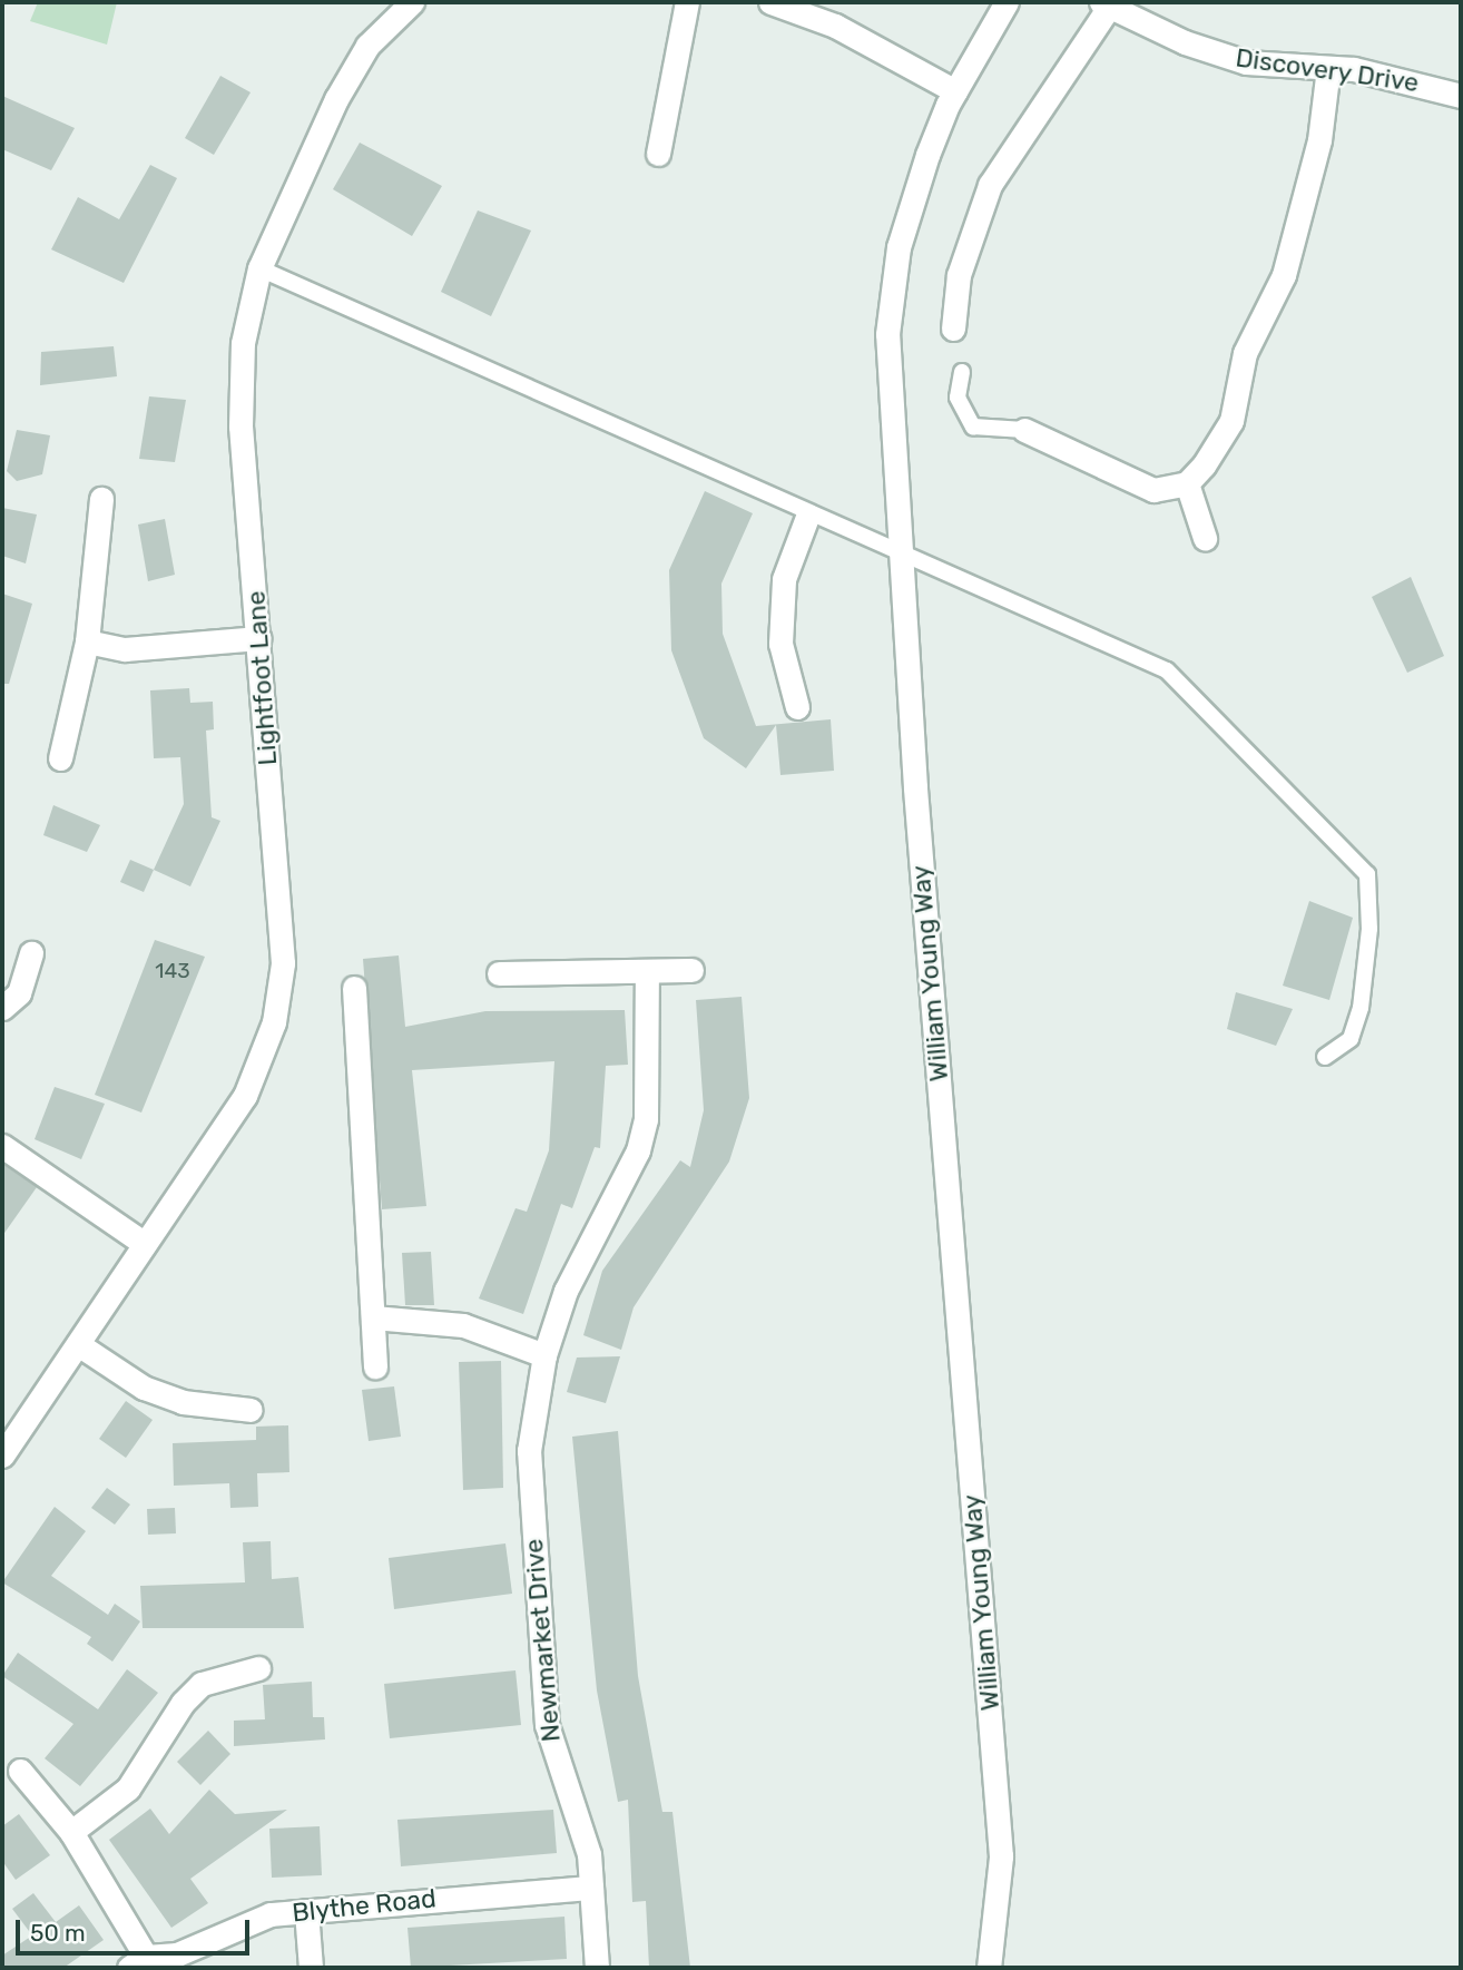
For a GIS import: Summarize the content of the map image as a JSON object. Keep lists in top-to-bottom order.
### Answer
{
  "streets": {
    "street": [
      "Discovery Drive",
      "Lightfoot Lane",
      "William Young Way",
      "Newmarket Drive",
      "Blythe Road"
    ]
  },
  "crossings": [
    ["Newmarket Drive", "Blythe Road"]
  ],
  "house_numbers": ["143"],
  "scale_bar": "50 m"
}
